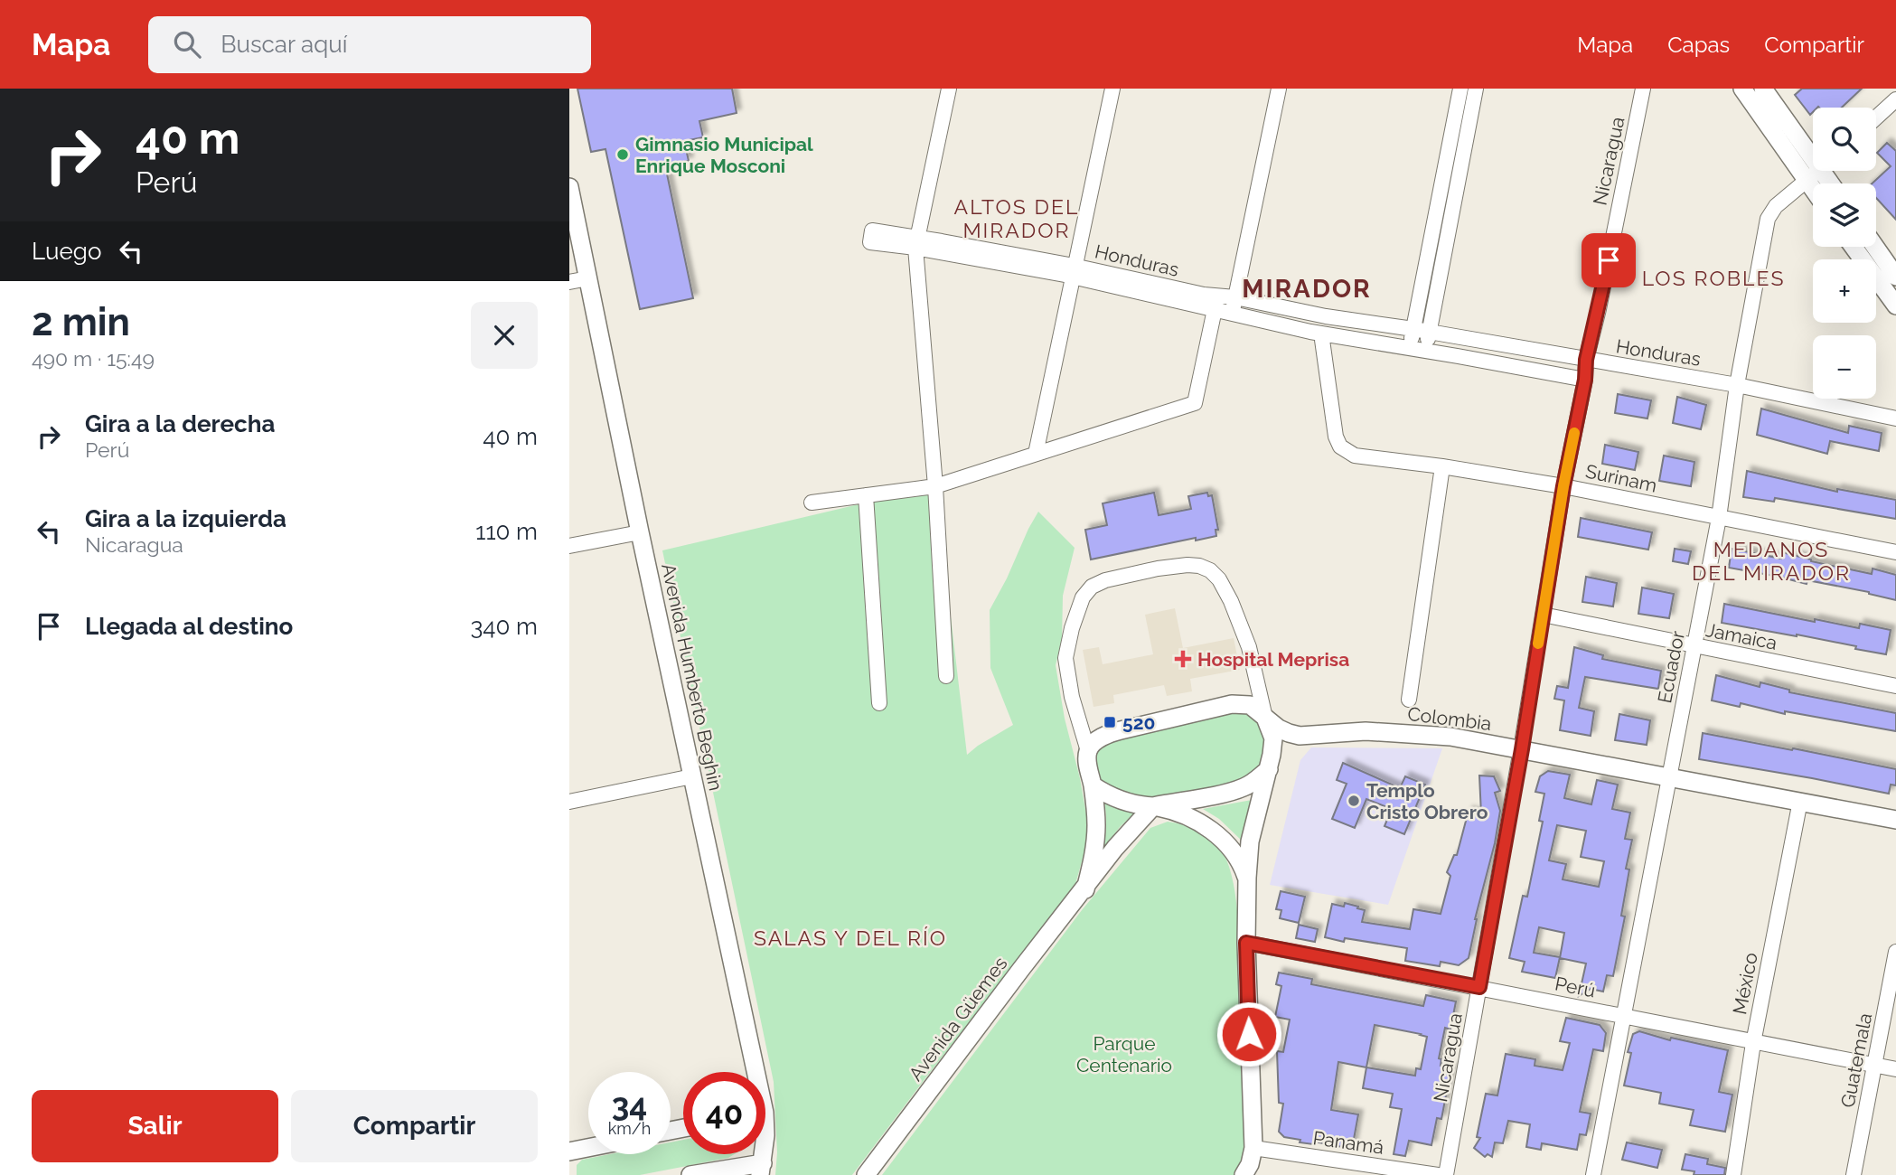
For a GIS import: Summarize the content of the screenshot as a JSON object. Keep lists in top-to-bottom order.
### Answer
{
  "streets": {
    "street": [
      "Nicaragua",
      "Honduras",
      "Surinam",
      "Jamaica",
      "Ecuador",
      "Avenida Humberto Beghin",
      "Colombia",
      "México",
      "Perú",
      "Avenida Güemes",
      "Guatemala",
      "Panamá"
    ]
  },
  "crossings": [
    ["Nicaragua", "Honduras"],
    ["Nicaragua", "Surinam"],
    ["Nicaragua", "Jamaica"],
    ["Nicaragua", "Colombia"],
    ["Nicaragua", "Perú"],
    ["Honduras", "Surinam"],
    ["Honduras", "Ecuador"],
    ["Surinam", "Ecuador"],
    ["Jamaica", "Ecuador"],
    ["Ecuador", "Colombia"],
    ["Ecuador", "Perú"],
    ["Colombia", "México"],
    ["México", "Perú"],
    ["Perú", "Guatemala"]
  ],
  "districts": [
    "ALTOS DEL MIRADOR",
    "LOS ROBLES",
    "MIRADOR",
    "MEDANOS DEL MIRADOR",
    "SALAS Y DEL RÍO"
  ],
  "parks": ["Parque Centenario"],
  "places": {
    "other": ["Gimnasio Municipal Enrique Mosconi", "Templo Cristo Obrero"],
    "health": ["Hospital Meprisa"],
    "transit": ["520"]
  },
  "page": {
    "header": "Mapa",
    "search": "Buscar aquí",
    "nav": ["Mapa", "Capas", "Compartir"],
    "turn": ["40 m", "Perú"],
    "map_buttons": ["+", "−"],
    "then": "Luego",
    "heading": ["2 min", "490 m · 15:49"],
    "list": [
      {
        "name": "Gira a la derecha",
        "note": "Perú",
        "value": "40 m"
      },
      {
        "name": "Gira a la izquierda",
        "note": "Nicaragua",
        "value": "110 m"
      },
      {
        "name": "Llegada al destino",
        "value": "340 m"
      }
    ],
    "speed": "34 km/h",
    "limit": "40",
    "buttons": ["Salir", "Compartir"]
  }
}
